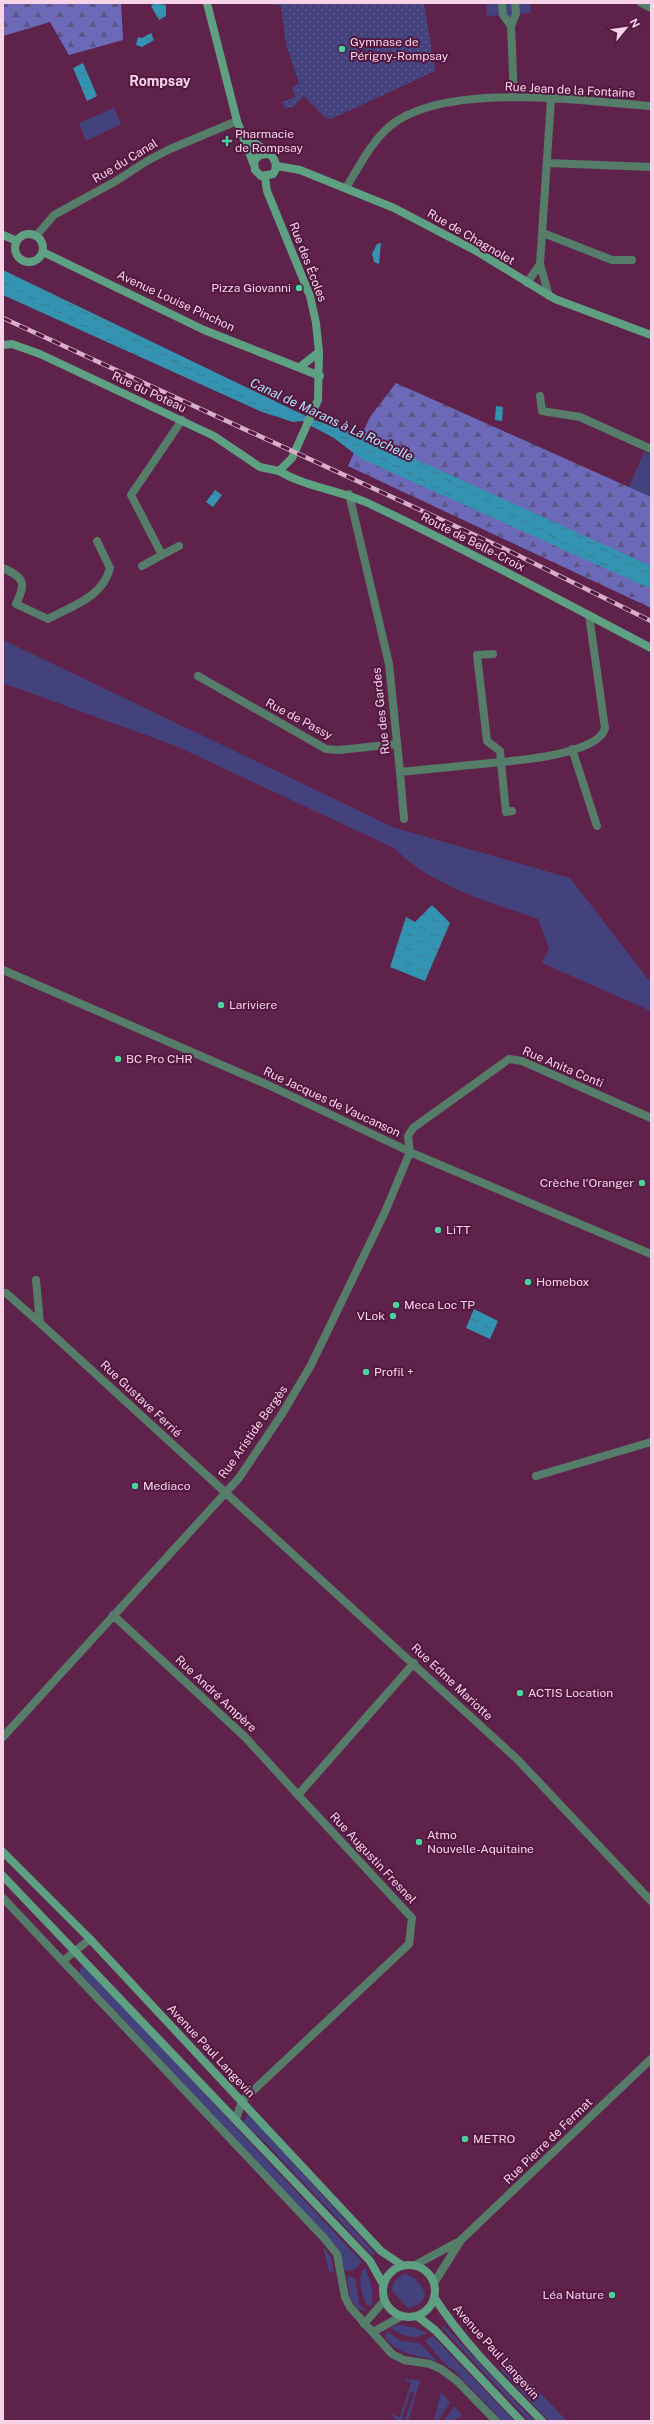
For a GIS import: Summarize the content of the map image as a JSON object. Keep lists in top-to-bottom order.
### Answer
{
  "streets": {
    "street": [
      "Rue Jean de la Fontaine",
      "Rue du Canal",
      "Rue de Chagnolet",
      "Rue des Écoles",
      "Avenue Louise Pinchon",
      "Rue du Poteau",
      "Route de Belle-Croix",
      "Rue des Gardes",
      "Rue de Passy",
      "Rue Anita Conti",
      "Rue Jacques de Vaucanson",
      "Rue Gustave Ferrié",
      "Rue Aristide Bergès",
      "Rue Edme Mariotte",
      "Rue André Ampère",
      "Rue Augustin Fresnel",
      "Avenue Paul Langevin",
      "Rue Pierre de Fermat"
    ]
  },
  "crossings": [
    ["Rue Jean de la Fontaine", "Rue de Chagnolet"],
    ["Rue du Canal", "Avenue Louise Pinchon"],
    ["Rue de Chagnolet", "Rue des Écoles"],
    ["Rue des Écoles", "Avenue Louise Pinchon"],
    ["Rue des Écoles", "Rue du Poteau"],
    ["Rue des Écoles", "Route de Belle-Croix"],
    ["Rue du Poteau", "Route de Belle-Croix"],
    ["Route de Belle-Croix", "Rue des Gardes"],
    ["Rue des Gardes", "Rue de Passy"],
    ["Rue Anita Conti", "Rue Jacques de Vaucanson"],
    ["Rue Anita Conti", "Rue Aristide Bergès"],
    ["Rue Jacques de Vaucanson", "Rue Aristide Bergès"],
    ["Rue Gustave Ferrié", "Rue Aristide Bergès"],
    ["Rue Gustave Ferrié", "Rue Edme Mariotte"],
    ["Rue Aristide Bergès", "Rue Edme Mariotte"],
    ["Rue Aristide Bergès", "Rue André Ampère"],
    ["Rue André Ampère", "Rue Augustin Fresnel"],
    ["Rue Augustin Fresnel", "Avenue Paul Langevin"],
    ["Avenue Paul Langevin", "Rue Pierre de Fermat"]
  ],
  "districts": ["Rompsay"],
  "water": ["Canal de Marans à La Rochelle"],
  "places": {
    "other": [
      "Gymnase de Périgny-Rompsay",
      "Pizza Giovanni",
      "Lariviere",
      "BC Pro CHR",
      "Crèche l'Oranger",
      "LiTT",
      "Homebox",
      "Meca Loc TP",
      "VLok",
      "Profil +",
      "Mediaco",
      "ACTIS Location",
      "Atmo Nouvelle-Aquitaine",
      "METRO",
      "Léa Nature"
    ],
    "health": ["Pharmacie de Rompsay"]
  },
  "north": "top right"
}
